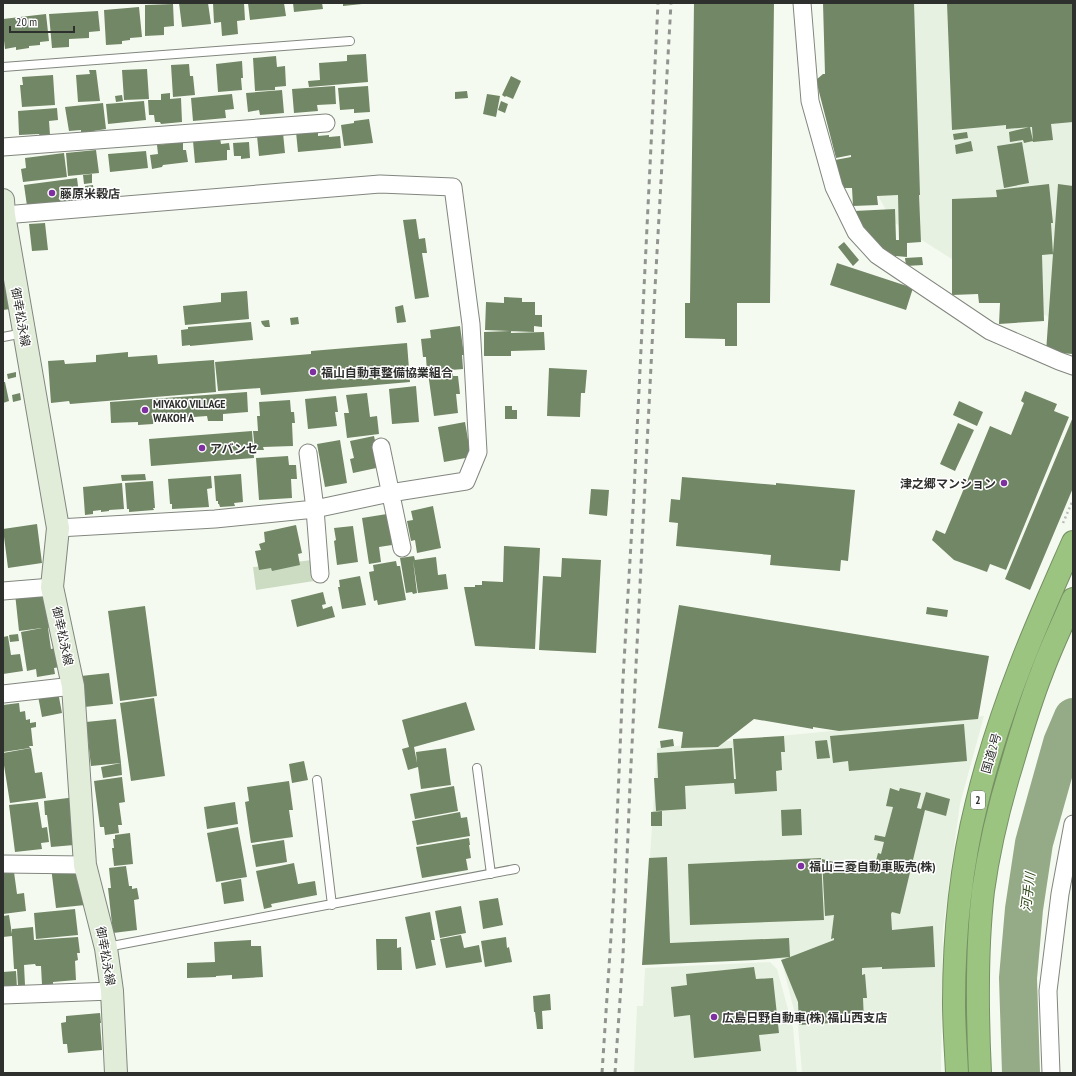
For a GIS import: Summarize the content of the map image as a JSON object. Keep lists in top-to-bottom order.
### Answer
{
  "streets": {
    "highway": ["国道2号", "2"],
    "main road": ["御幸松永線"]
  },
  "water": ["河手川"],
  "places": [
    "藤原米穀店",
    "福山自動車整備協業組合",
    "MIYAKO VILLAGE WAKOH A",
    "アバンセ",
    "津之郷マンション",
    "福山三菱自動車販売(株)",
    "広島日野自動車(株) 福山西支店"
  ],
  "scale_bar": "20 m"
}
